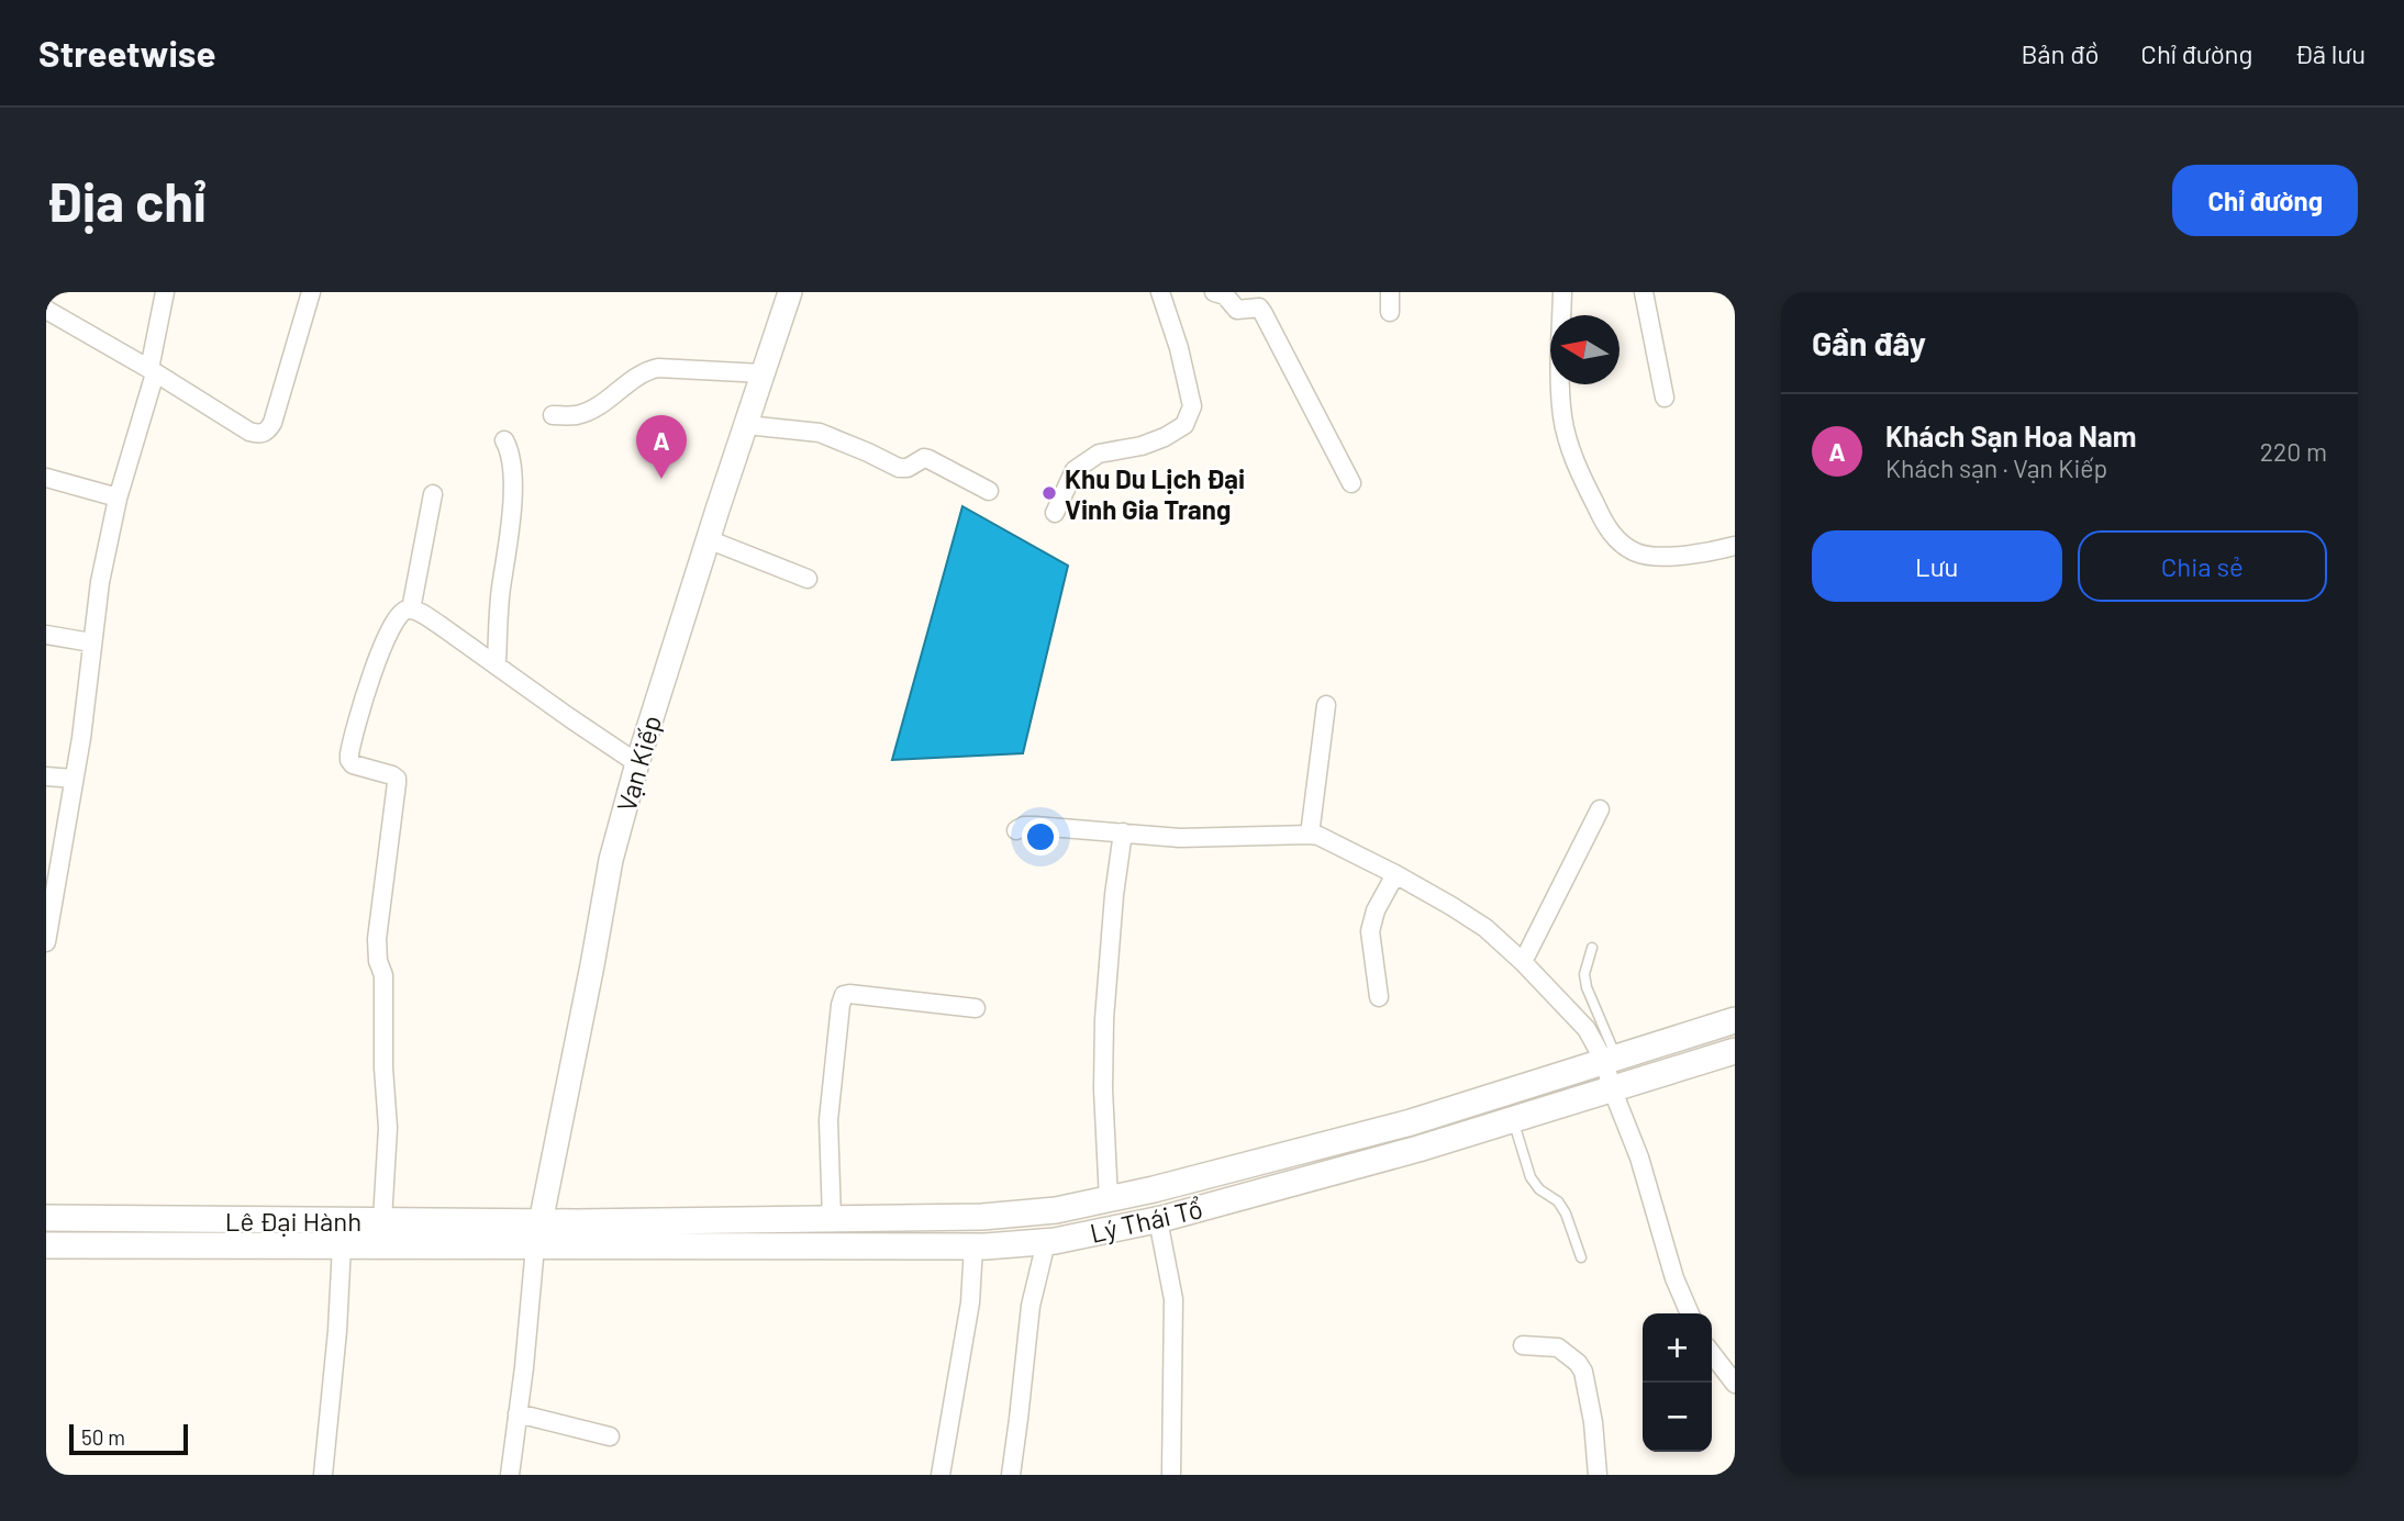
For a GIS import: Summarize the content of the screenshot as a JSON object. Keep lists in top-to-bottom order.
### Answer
{
  "streets": {
    "main road": ["Lê Đại Hành", "Lý Thái Tổ"],
    "street": ["Vạn Kiếp"]
  },
  "crossings": [
    ["Vạn Kiếp", "Lê Đại Hành"],
    ["Vạn Kiếp", "Lý Thái Tổ"],
    ["Lê Đại Hành", "Lý Thái Tổ"]
  ],
  "places": ["Khu Du Lịch Đại Vinh Gia Trang"],
  "scale_bar": "50 m",
  "north": "left",
  "page": {
    "header": "Streetwise",
    "nav": ["Bản đồ", "Chỉ đường", "Đã lưu"],
    "buttons": [
      "Chỉ đường",
      ["Lưu", "Chia sẻ"]
    ],
    "title": "Địa chỉ",
    "heading": "Gần đây",
    "list": [
      {
        "mark": "A",
        "name": "Khách Sạn Hoa Nam",
        "note": "Khách sạn · Vạn Kiếp",
        "value": "220 m"
      }
    ],
    "pins": "A",
    "map_buttons": ["+", "−"],
    "scale": "50 m"
  }
}
